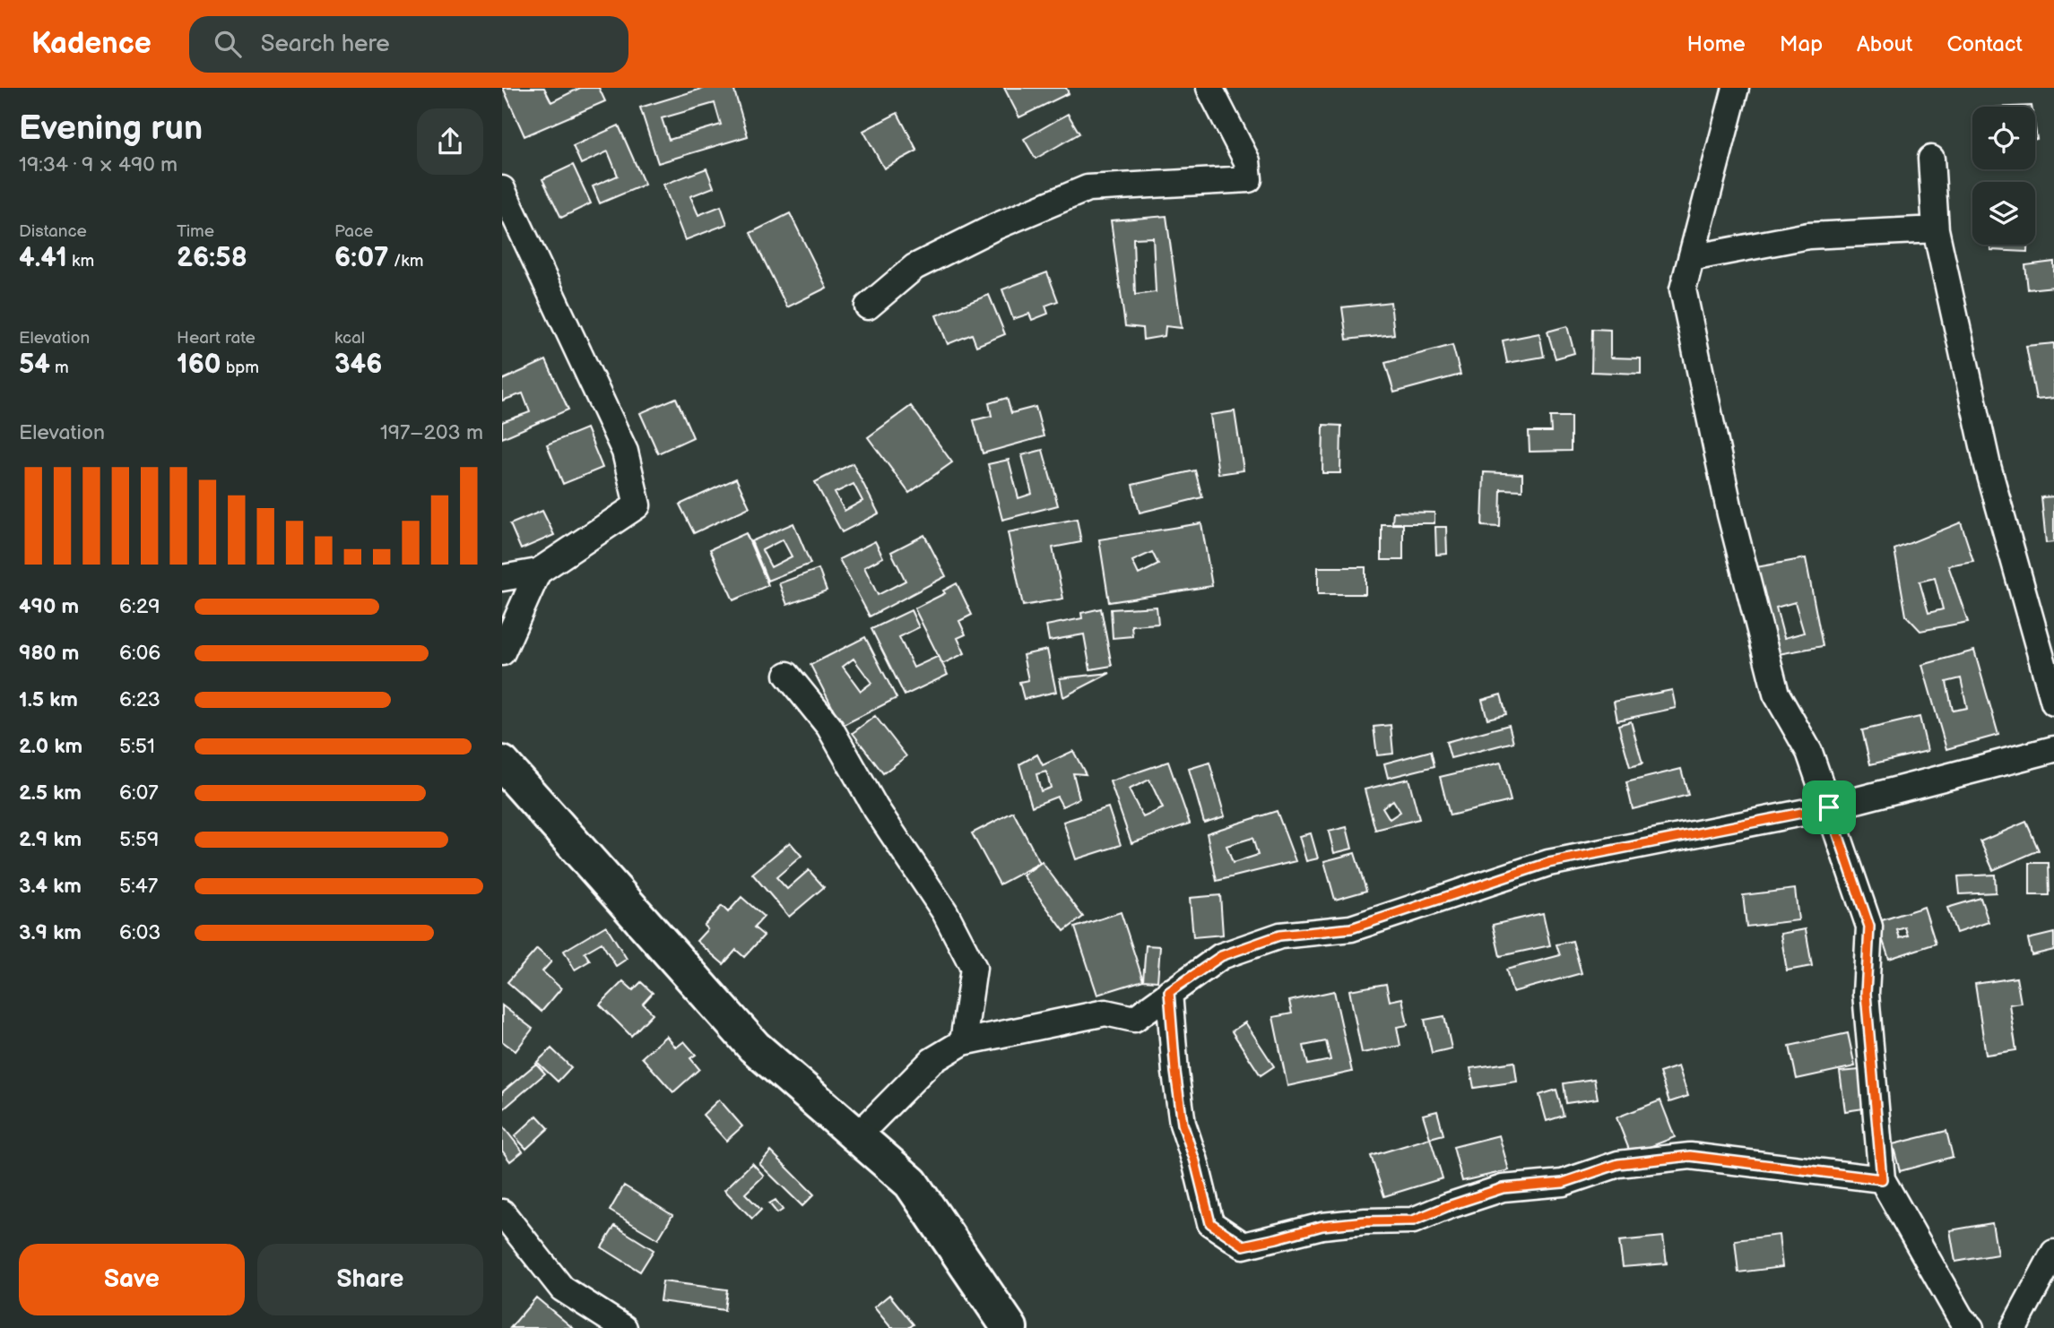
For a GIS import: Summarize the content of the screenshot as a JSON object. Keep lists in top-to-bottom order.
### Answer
{
  "page": {
    "header": "Kadence",
    "search": "Search here",
    "nav": [
      "Home",
      "Map",
      "About",
      "Contact"
    ],
    "heading": ["Evening run", "19:34 · 9 × 490 m"],
    "stats": [
      ["Distance", "4.41 km"],
      ["Time", "26:58"],
      ["Pace", "6:07 /km"],
      ["Elevation", "54 m"],
      ["Heart rate", "160 bpm"],
      ["kcal", "346"]
    ],
    "chart": ["Elevation", "197–203 m"],
    "list": [
      {
        "name": "490 m",
        "note": "6:29"
      },
      {
        "name": "980 m",
        "note": "6:06"
      },
      {
        "name": "1.5 km",
        "note": "6:23"
      },
      {
        "name": "2.0 km",
        "note": "5:51"
      },
      {
        "name": "2.5 km",
        "note": "6:07"
      },
      {
        "name": "2.9 km",
        "note": "5:59"
      },
      {
        "name": "3.4 km",
        "note": "5:47"
      },
      {
        "name": "3.9 km",
        "note": "6:03"
      }
    ],
    "buttons": ["Save", "Share"]
  }
}
